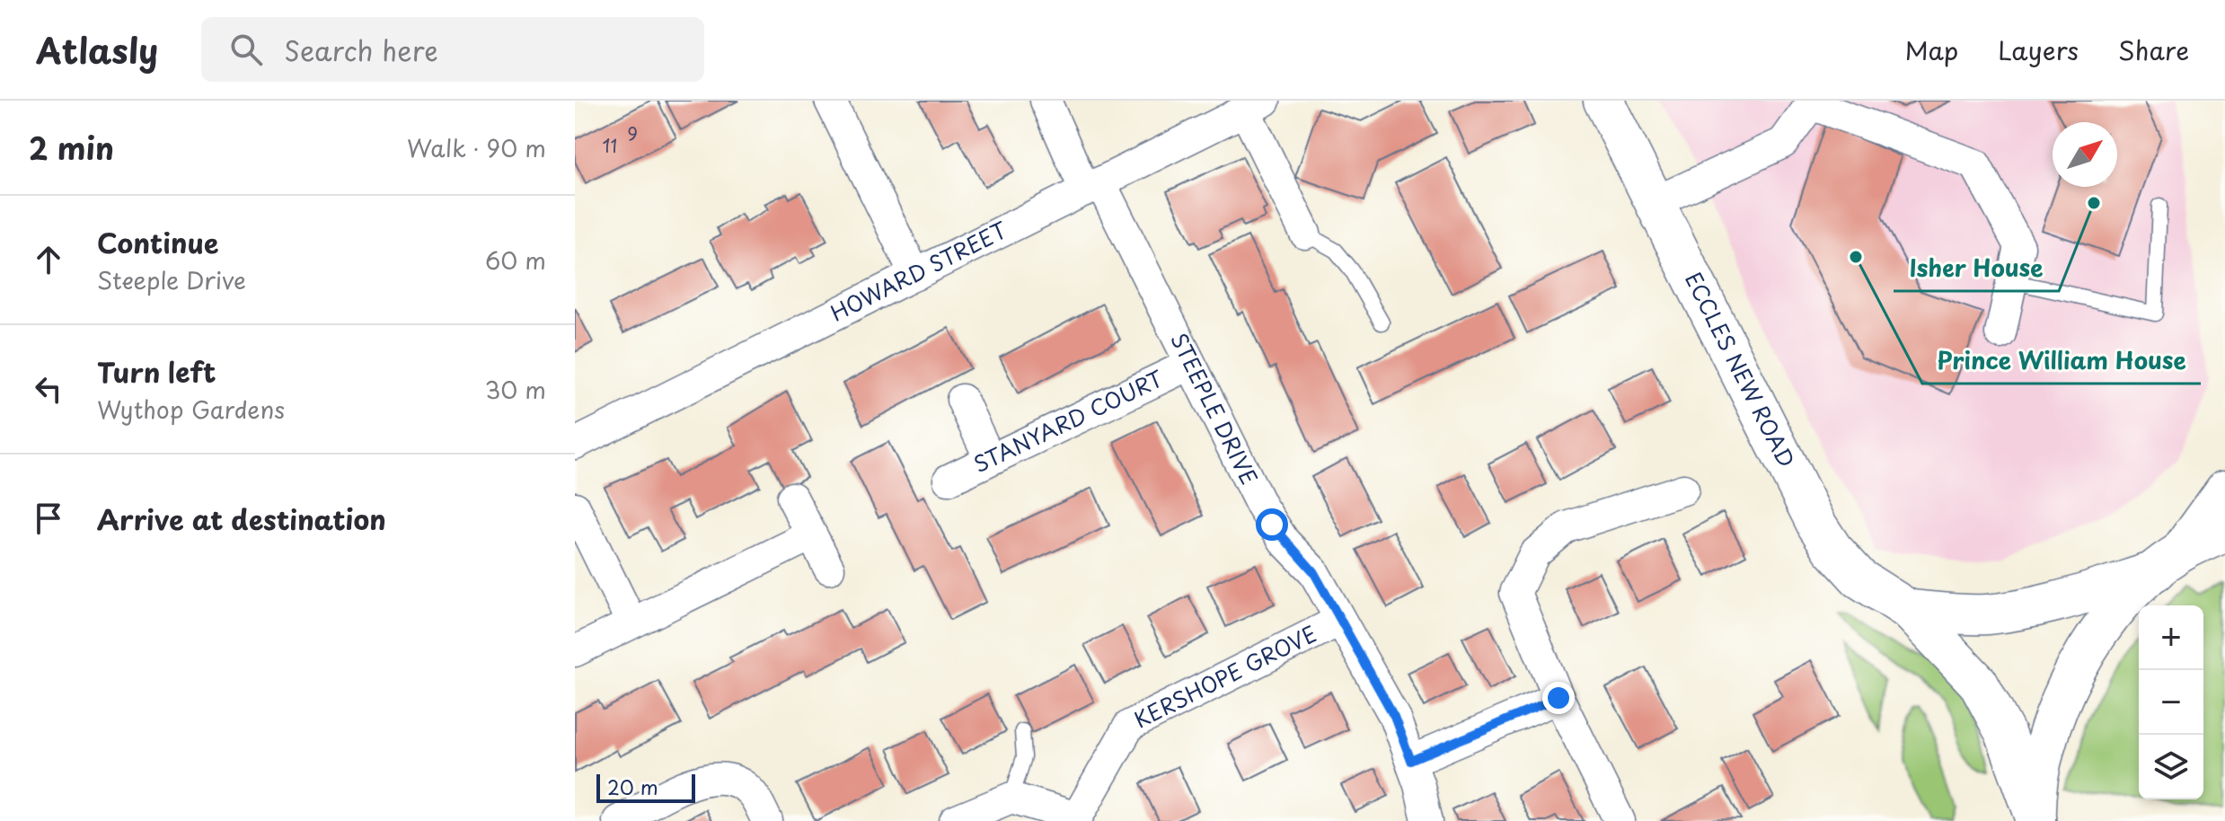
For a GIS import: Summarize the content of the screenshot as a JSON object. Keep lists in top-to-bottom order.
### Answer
{
  "streets": {
    "main road": ["ECCLES NEW ROAD"],
    "street": [
      "HOWARD STREET",
      "STEEPLE DRIVE",
      "STANYARD COURT",
      "KERSHOPE GROVE"
    ]
  },
  "crossings": [
    ["HOWARD STREET", "STEEPLE DRIVE"],
    ["STEEPLE DRIVE", "STANYARD COURT"],
    ["STEEPLE DRIVE", "KERSHOPE GROVE"]
  ],
  "places": ["Isher House", "Prince William House"],
  "house_numbers": ["9", "11"],
  "scale_bar": "20 m",
  "north": "top right",
  "page": {
    "header": "Atlasly",
    "search": "Search here",
    "nav": ["Map", "Layers", "Share"],
    "heading": ["2 min", "Walk · 90 m"],
    "list": [
      ["Continue", "Steeple Drive", "60 m"],
      ["Turn left", "Wythop Gardens", "30 m"],
      "Arrive at destination"
    ],
    "map_buttons": ["+", "−"],
    "scale": "20 m"
  }
}
